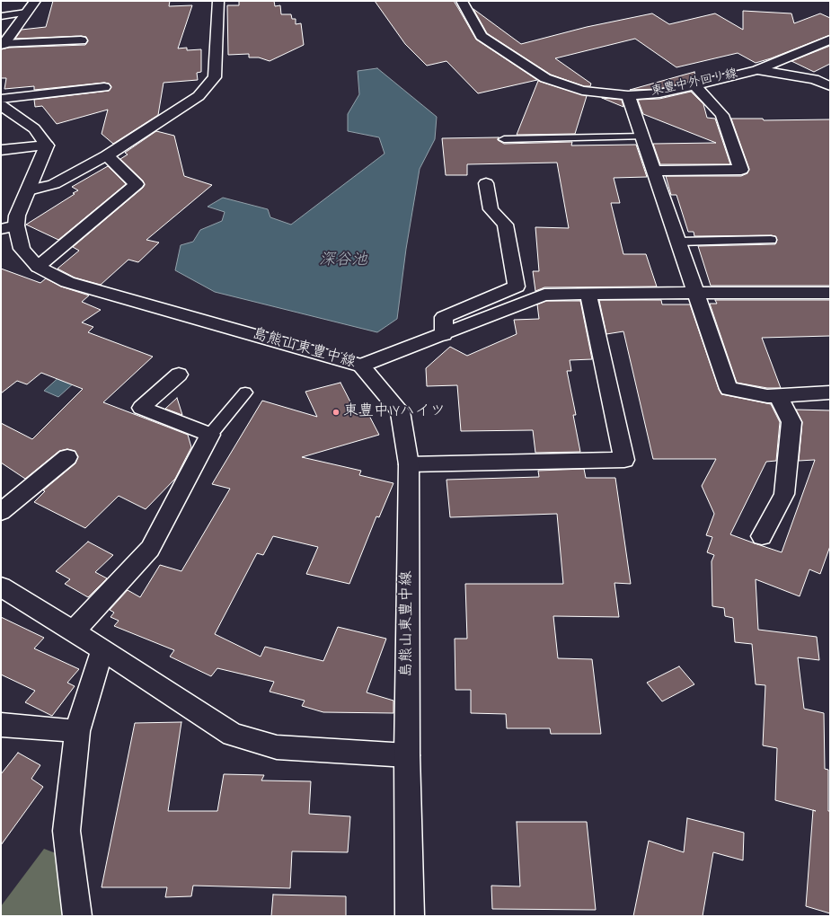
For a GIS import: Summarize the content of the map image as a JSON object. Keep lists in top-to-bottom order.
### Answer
{
  "streets": {
    "street": ["東豊中外回り線", "島熊山東豊中線"]
  },
  "water": ["深谷池"],
  "places": ["東豊中IYハイツ"]
}
